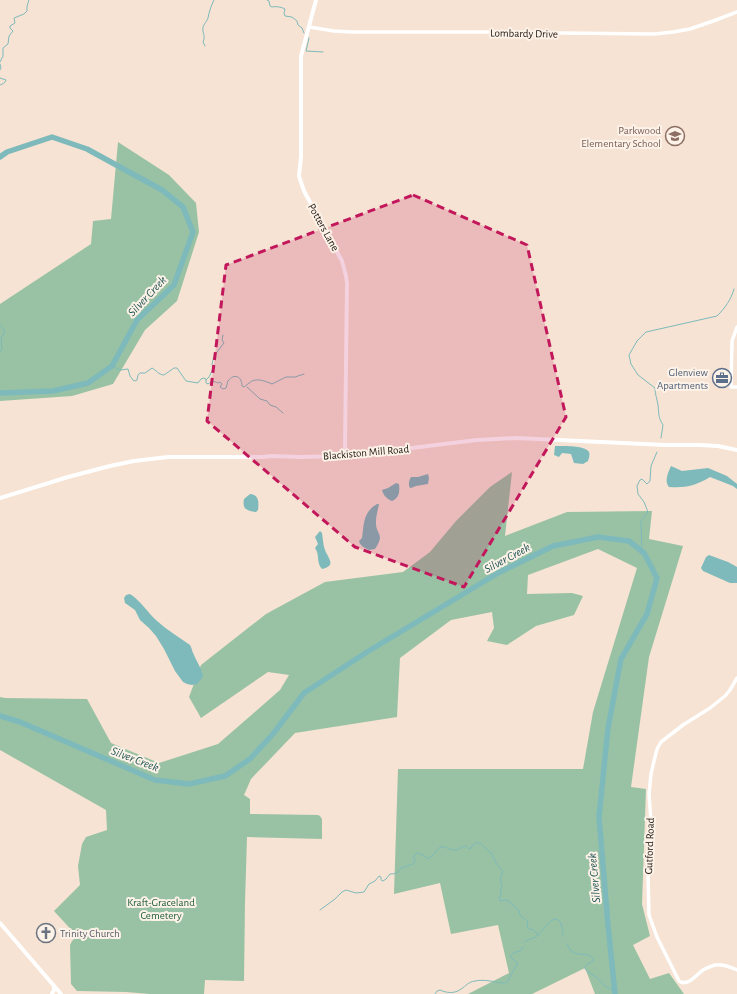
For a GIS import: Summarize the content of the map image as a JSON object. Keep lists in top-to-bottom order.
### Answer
{
  "streets": {
    "main road": ["Potters Lane", "Blackiston Mill Road"],
    "street": ["Lombardy Drive", "Gutford Road"]
  },
  "crossings": [
    ["Lombardy Drive", "Potters Lane"],
    ["Potters Lane", "Blackiston Mill Road"]
  ],
  "water": ["Silver Creek"],
  "parks": ["Kraft-Graceland Cemetery"],
  "places": {
    "school or university": ["Parkwood Elementary School"],
    "office": ["Glenview Apartments"],
    "church": ["Trinity Church"]
  }
}
